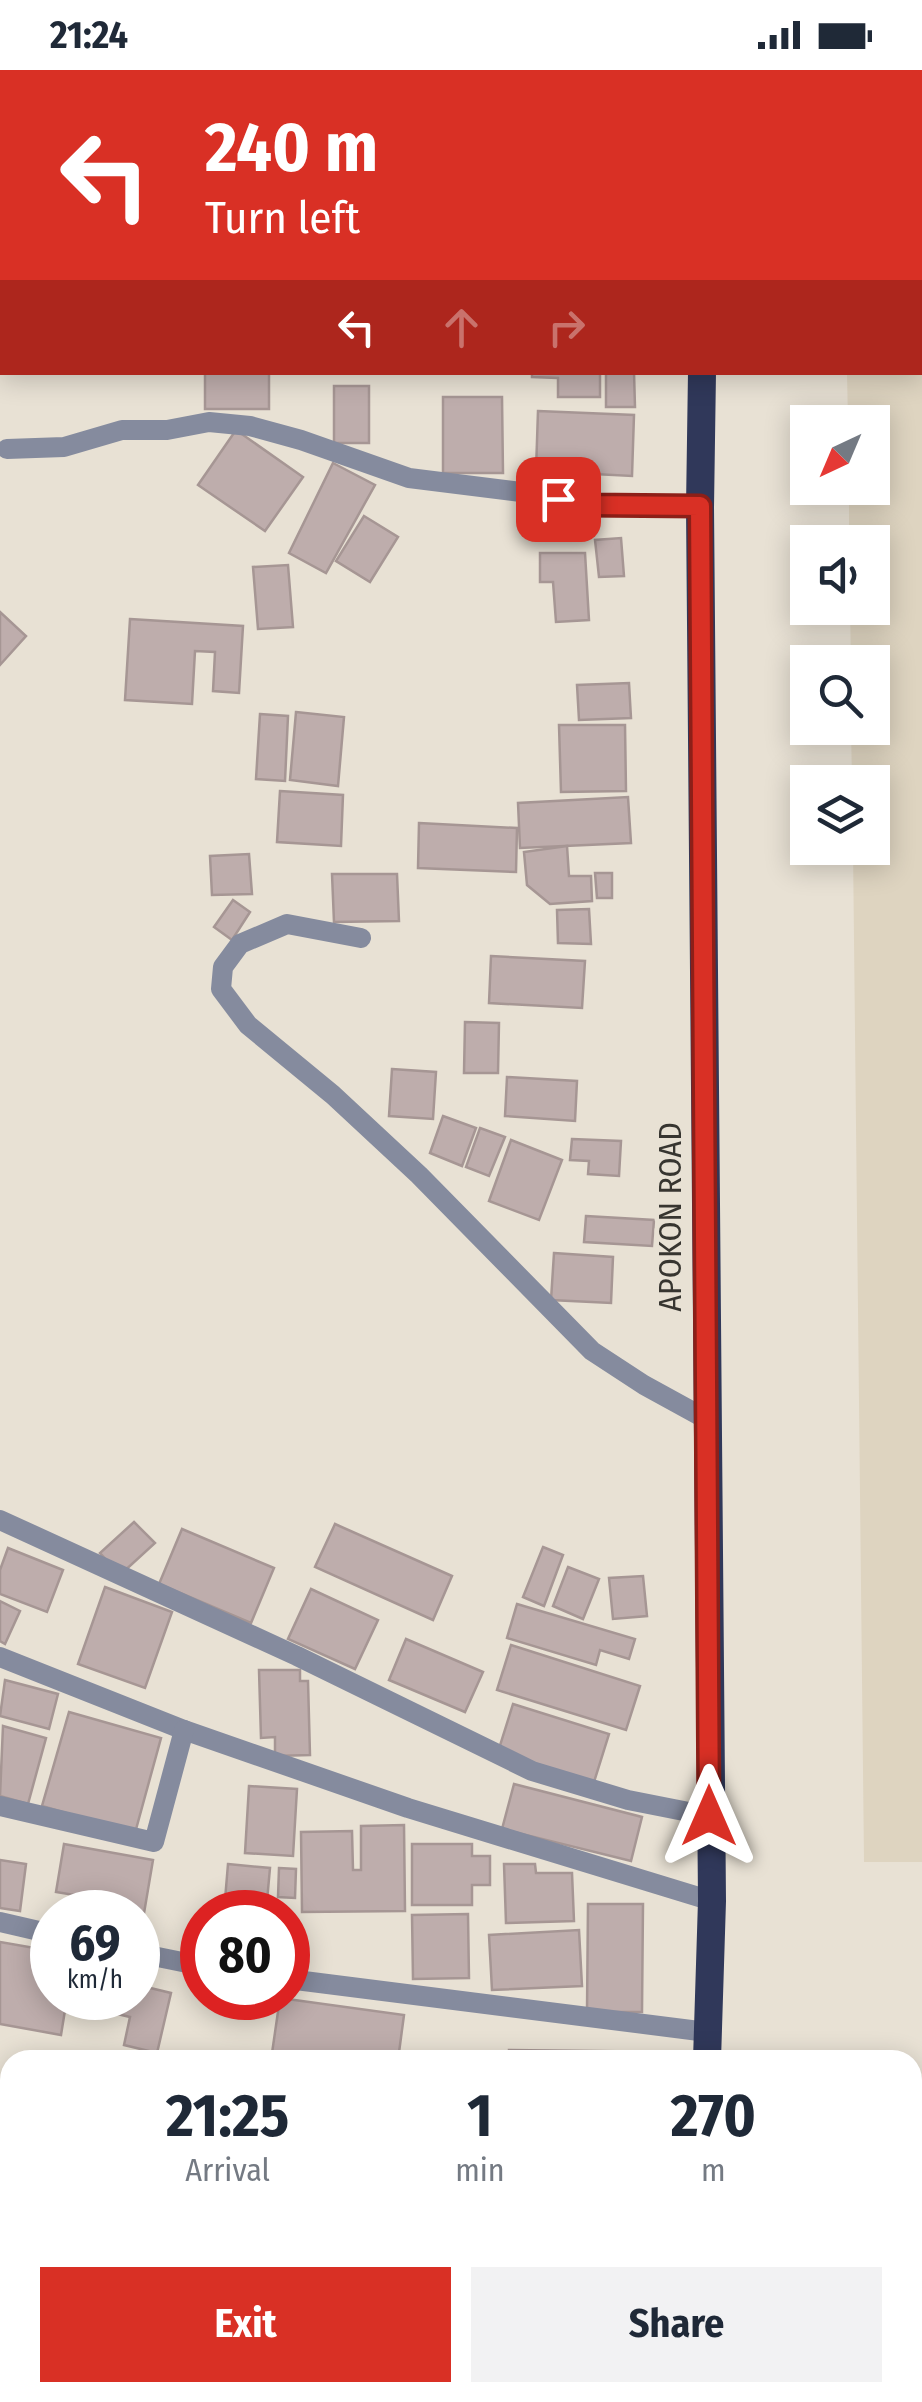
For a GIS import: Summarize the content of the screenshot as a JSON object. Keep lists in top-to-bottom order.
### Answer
{
  "streets": {
    "highway": ["APOKON ROAD"]
  },
  "north": "bottom left",
  "page": {
    "status": "21:24",
    "turn": ["240 m", "Turn left"],
    "speed": "69 km/h",
    "limit": "80",
    "eta": [
      "21:25",
      "Arrival",
      "1",
      "min",
      "270",
      "m"
    ],
    "buttons": ["Exit", "Share"]
  }
}
